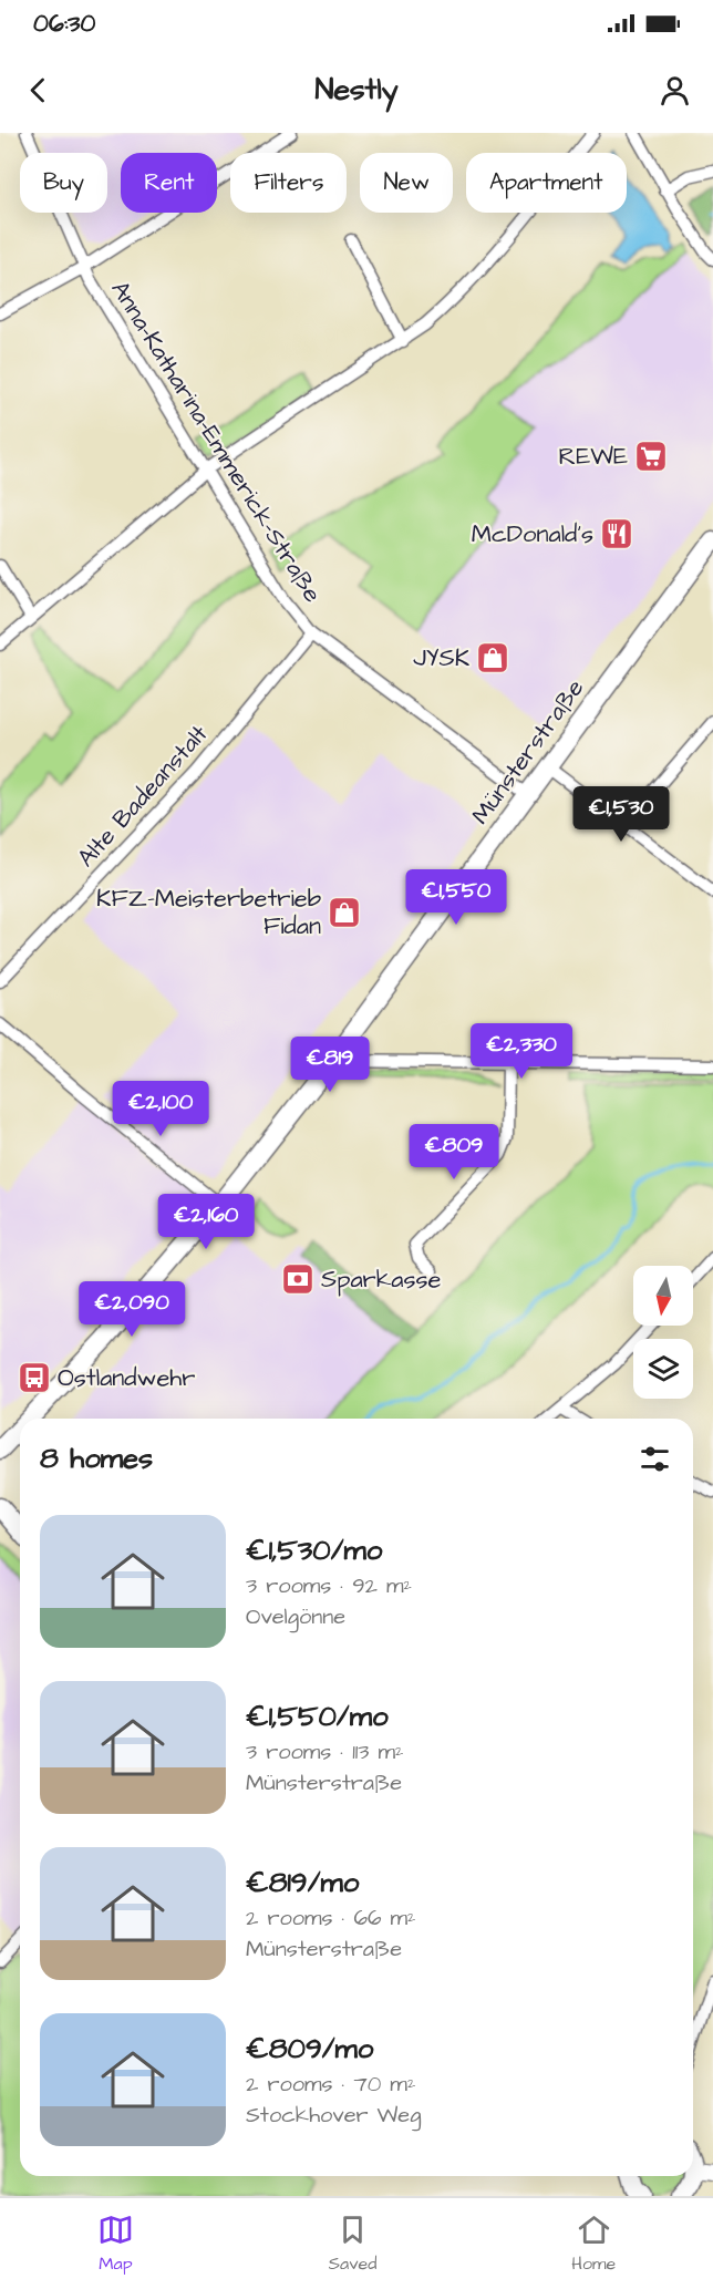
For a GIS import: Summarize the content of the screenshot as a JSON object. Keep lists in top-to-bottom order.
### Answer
{
  "streets": {
    "main road": ["Münsterstraße"],
    "street": ["Anna-Katharina-Emmerick-Straße", "Alte Badeanstalt"]
  },
  "crossings": [
    ["Anna-Katharina-Emmerick-Straße", "Münsterstraße"],
    ["Anna-Katharina-Emmerick-Straße", "Alte Badeanstalt"]
  ],
  "places": {
    "supermarket": ["REWE"],
    "restaurant": ["McDonald's"],
    "shop": ["JYSK", "KFZ-Meisterbetrieb Fidan"],
    "bank": ["Sparkasse"],
    "bus stop": ["Ostlandwehr"]
  },
  "north": "bottom",
  "page": {
    "status": "06:30",
    "header": "Nestly",
    "chip": [
      "Buy",
      "Rent",
      "Filters",
      "New",
      "Apartment"
    ],
    "price": [
      "€1,530",
      "€1,550",
      "€2,330",
      "€819",
      "€2,100",
      "€809",
      "€2,160",
      "€2,090"
    ],
    "heading": "8 homes",
    "list": [
      {
        "name": "€1,530/mo",
        "note": "3 rooms · 92 m² · Ovelgönne"
      },
      {
        "name": "€1,550/mo",
        "note": "3 rooms · 113 m² · Münsterstraße"
      },
      {
        "name": "€819/mo",
        "note": "2 rooms · 66 m² · Münsterstraße"
      },
      {
        "name": "€809/mo",
        "note": "2 rooms · 70 m² · Stockhover Weg"
      }
    ],
    "tabs": ["Map", "Saved", "Home"]
  }
}
